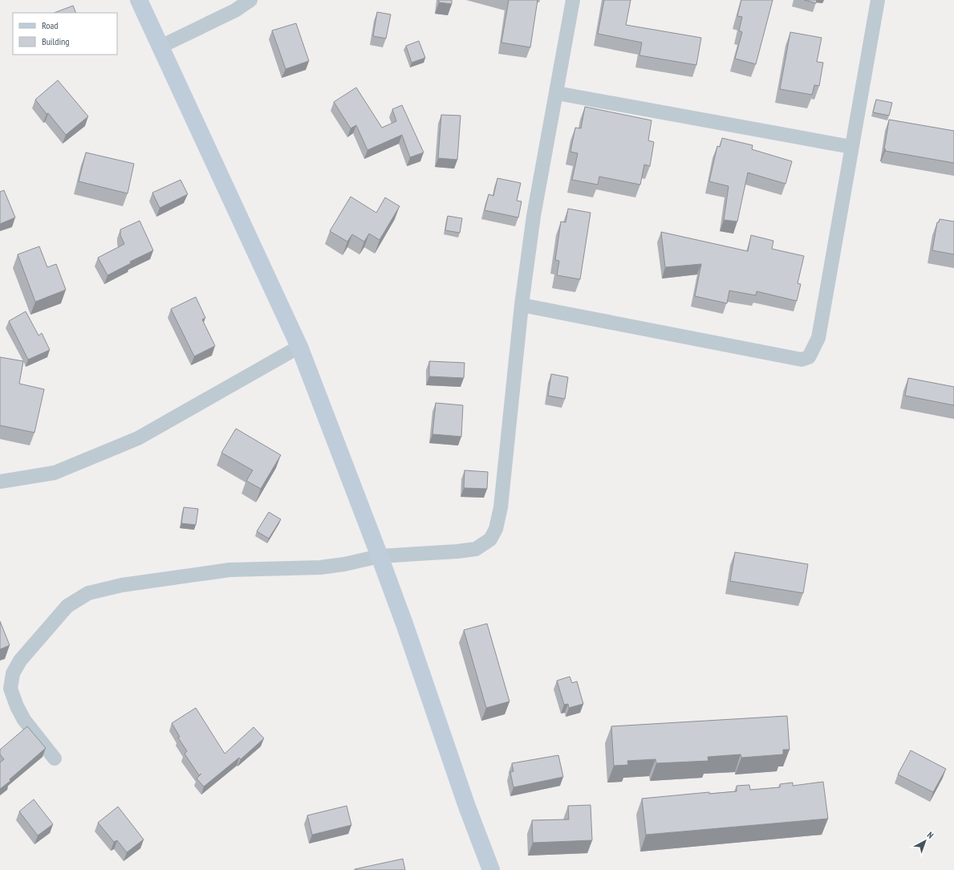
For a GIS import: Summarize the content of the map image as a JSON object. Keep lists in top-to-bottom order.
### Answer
{
  "legend": ["Road", "Building"],
  "north": "top right"
}
